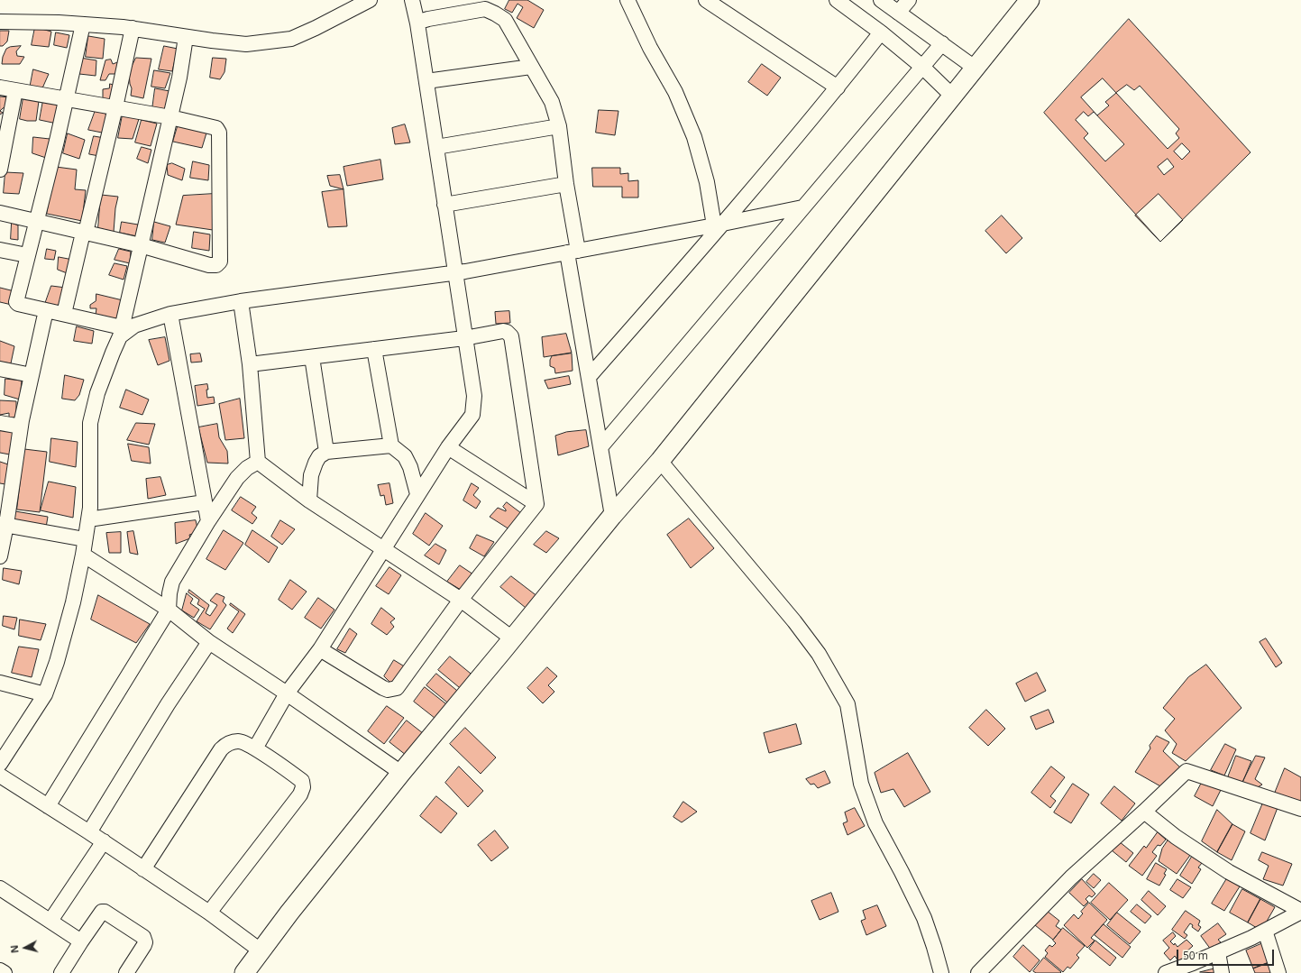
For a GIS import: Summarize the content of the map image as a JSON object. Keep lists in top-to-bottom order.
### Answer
{
  "scale_bar": "50 m",
  "north": "left"
}
